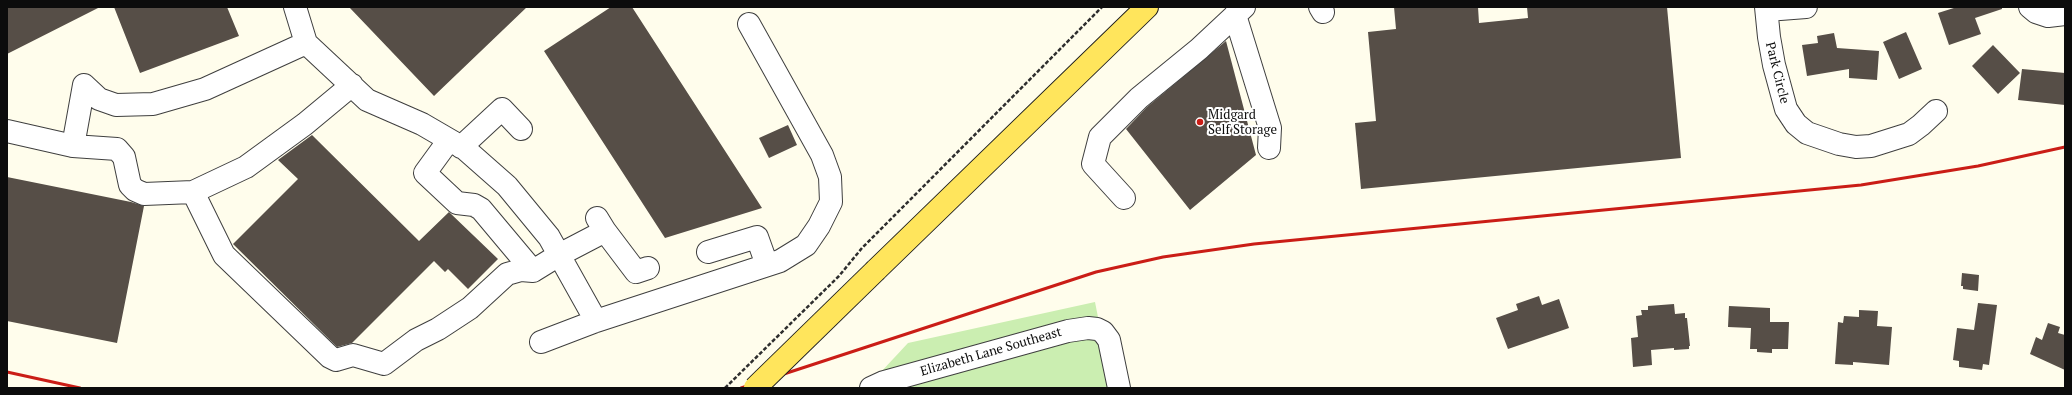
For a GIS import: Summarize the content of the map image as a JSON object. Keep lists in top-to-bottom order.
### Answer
{
  "streets": {
    "street": ["Park Circle", "Elizabeth Lane Southeast"]
  },
  "places": ["Midgard Self Storage"]
}
